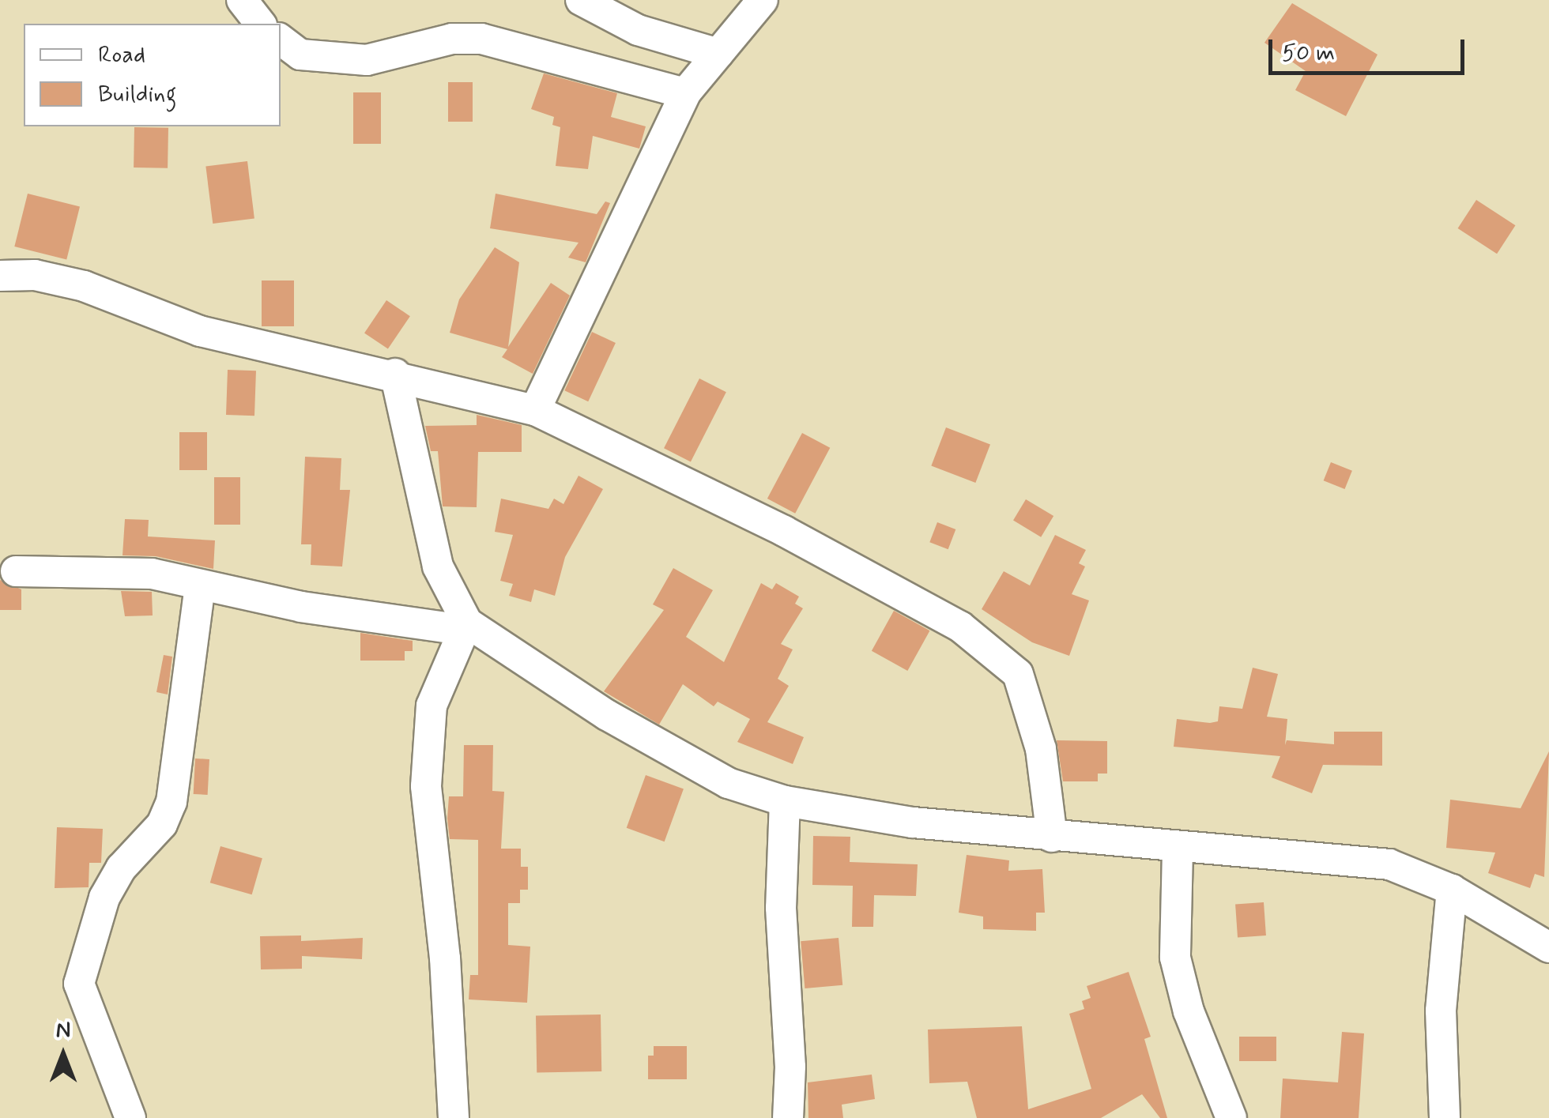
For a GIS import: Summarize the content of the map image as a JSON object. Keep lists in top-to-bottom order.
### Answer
{
  "legend": ["Road", "Building"],
  "scale_bar": "50 m",
  "north": "top"
}
